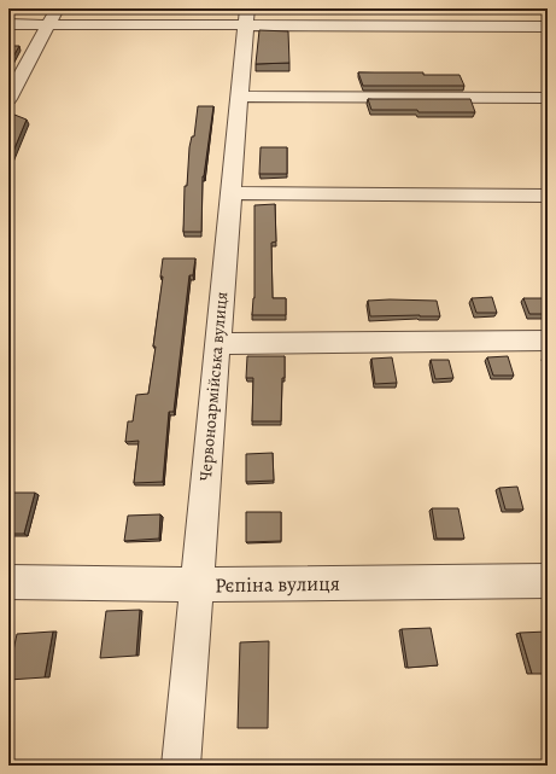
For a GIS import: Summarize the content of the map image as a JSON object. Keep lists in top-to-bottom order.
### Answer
{
  "streets": {
    "street": ["Червоноармійська вулиця", "Рєпіна вулиця"]
  },
  "crossings": [
    ["Червоноармійська вулиця", "Рєпіна вулиця"]
  ]
}
